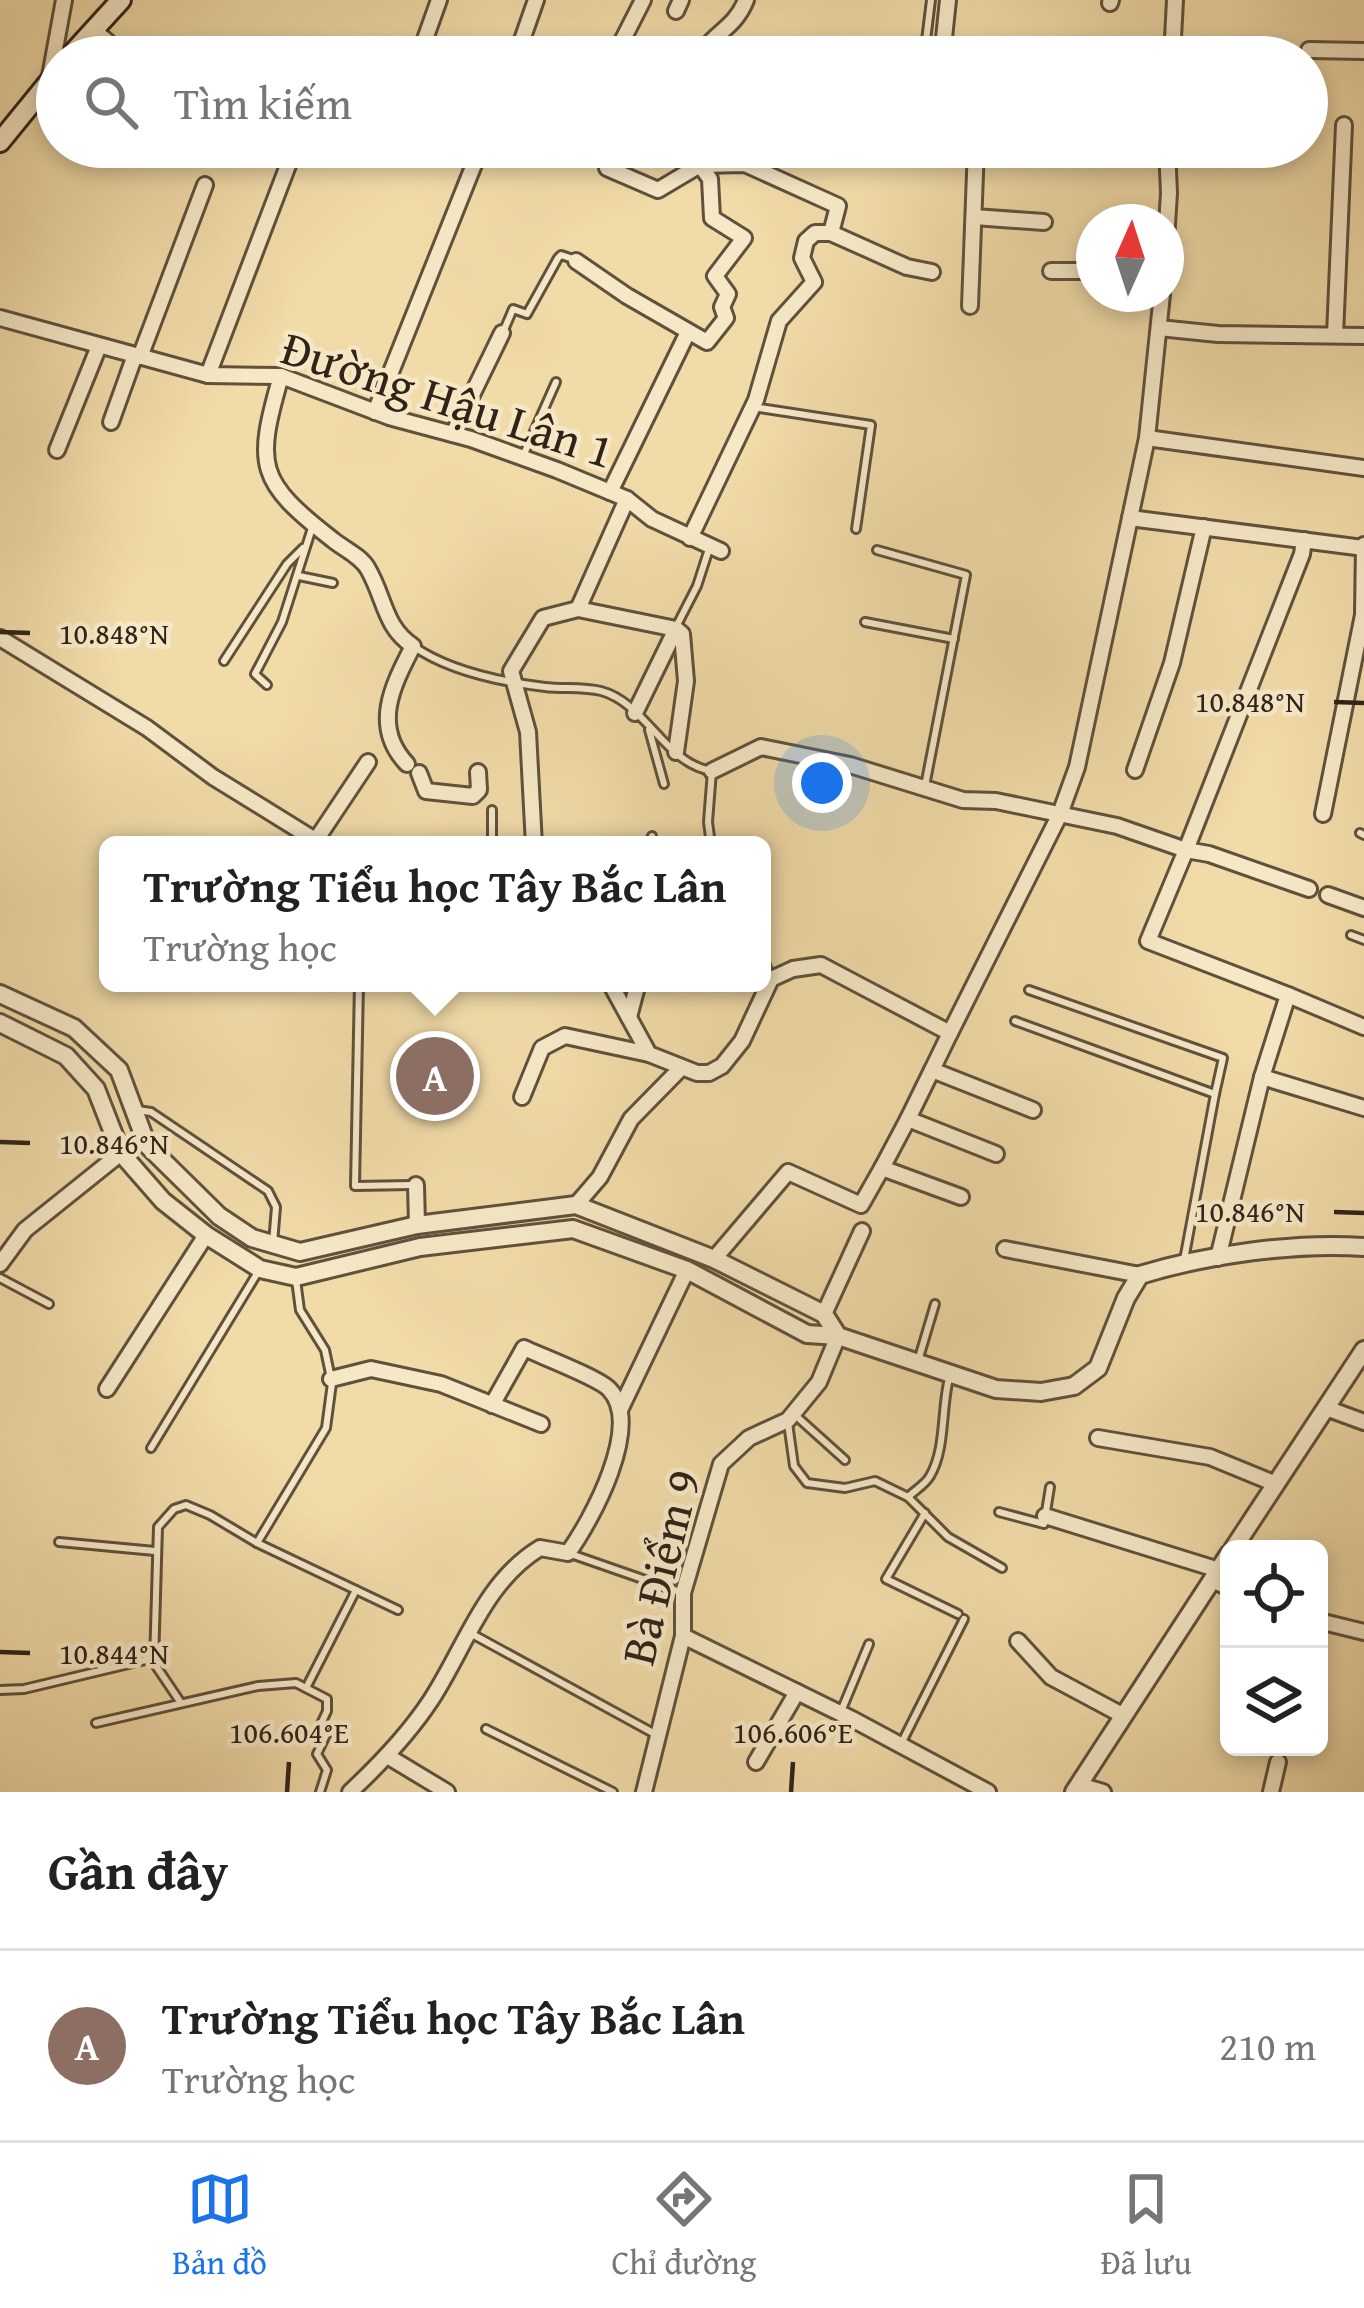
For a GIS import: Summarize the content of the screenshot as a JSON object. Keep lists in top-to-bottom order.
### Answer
{
  "streets": {
    "street": ["Đường Hậu Lân 1", "Bà Điểm 9"]
  },
  "north": "top",
  "page": {
    "search": "Tìm kiếm",
    "popup": ["Trường Tiểu học Tây Bắc Lân", "Trường học"],
    "pins": "A",
    "heading": "Gần đây",
    "list": [
      {
        "mark": "A",
        "name": "Trường Tiểu học Tây Bắc Lân",
        "note": "Trường học",
        "value": "210 m"
      }
    ],
    "nav": ["Bản đồ", "Chỉ đường", "Đã lưu"]
  },
  "coordinates": [
    "10.848°N",
    "10.846°N",
    "10.844°N",
    "106.604°E",
    "106.606°E"
  ]
}
